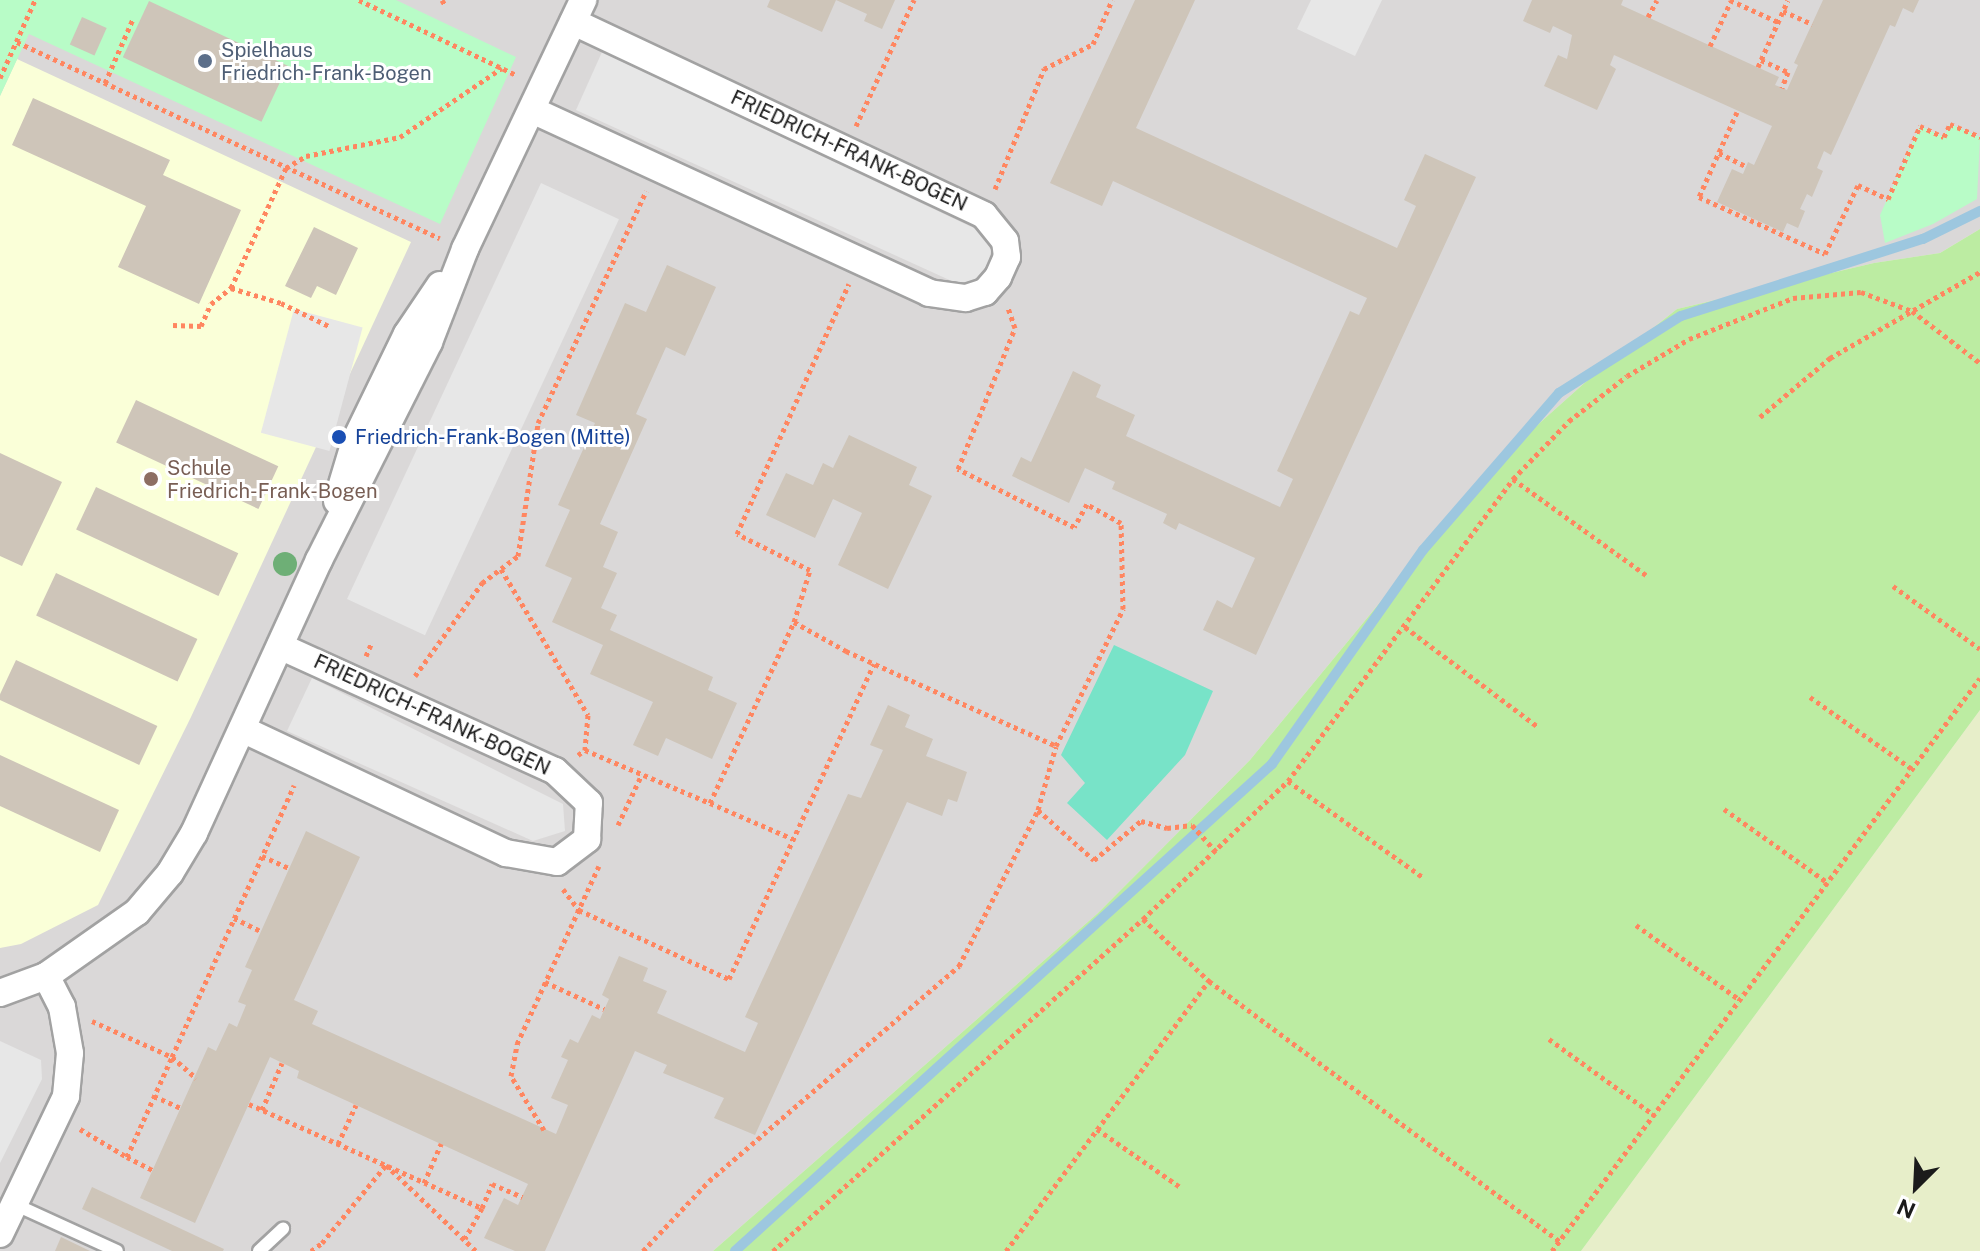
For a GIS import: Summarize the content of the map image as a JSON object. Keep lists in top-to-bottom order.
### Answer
{
  "streets": {
    "street": ["FRIEDRICH-FRANK-BOGEN"]
  },
  "places": ["Spielhaus Friedrich-Frank-Bogen", "Friedrich-Frank-Bogen (Mitte)", "Schule Friedrich-Frank-Bogen"],
  "north": "bottom left"
}
